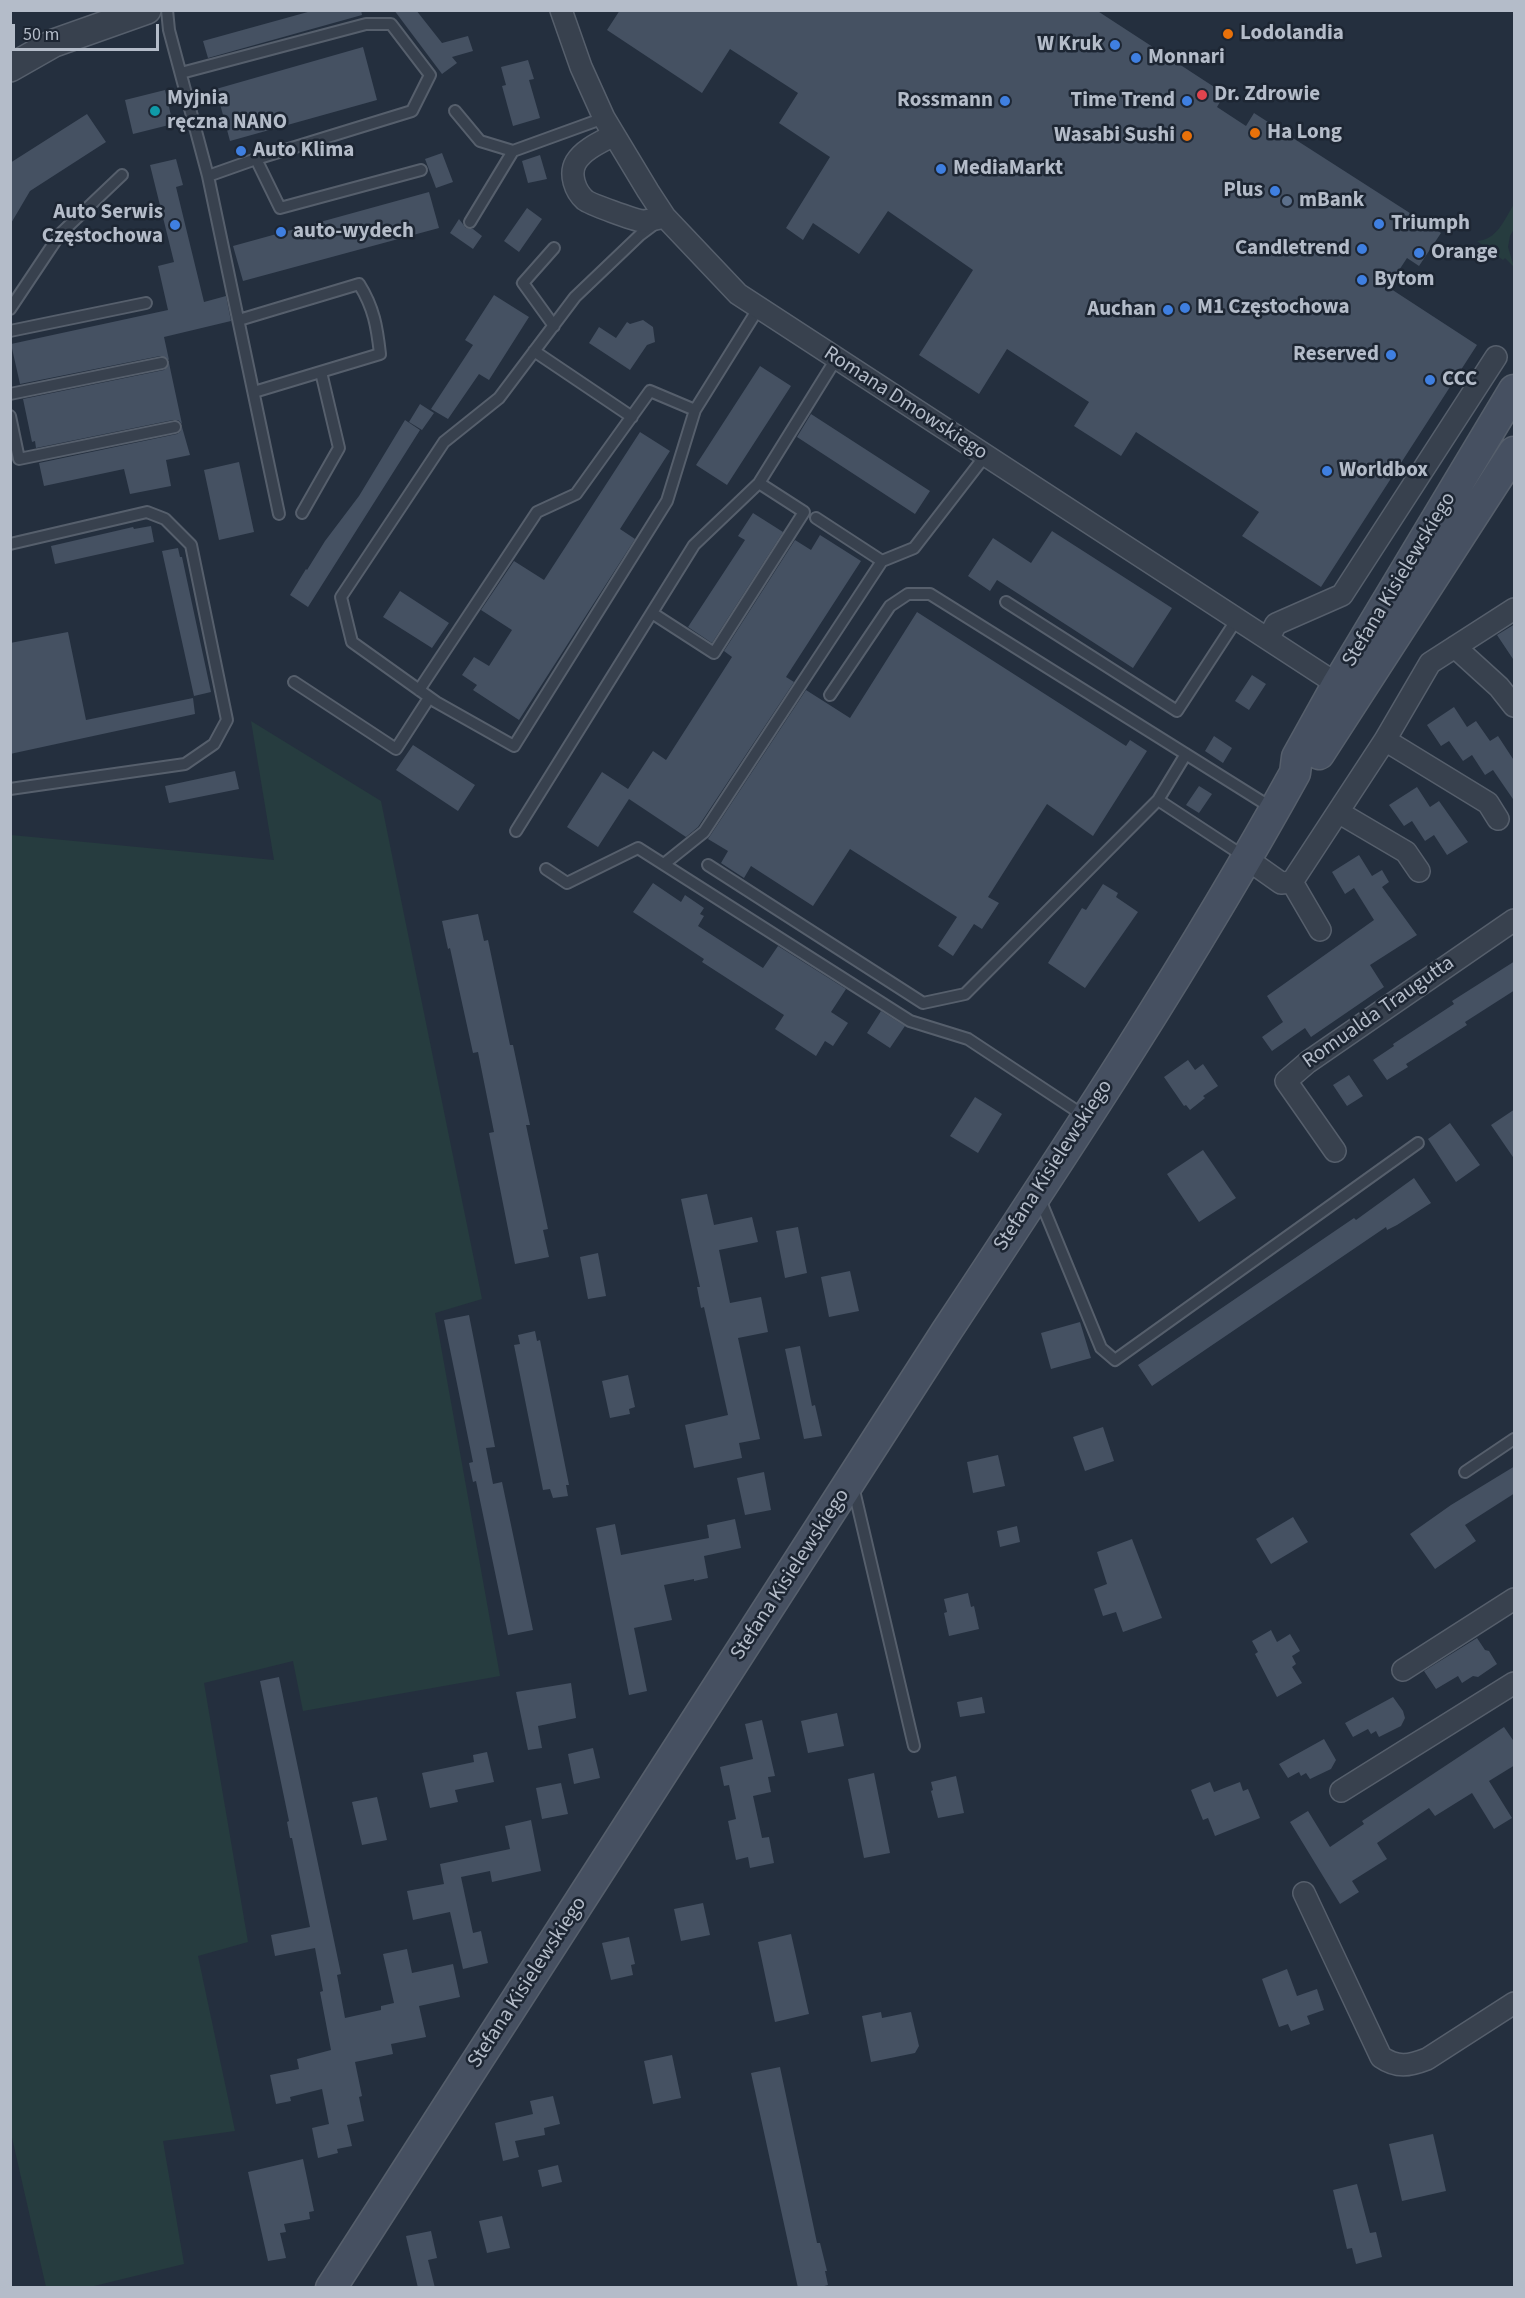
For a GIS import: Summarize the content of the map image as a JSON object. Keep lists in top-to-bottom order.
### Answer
{
  "streets": {
    "main road": ["Stefana Kisielewskiego"],
    "street": ["Romana Dmowskiego", "Romualda Traugutta"]
  },
  "crossings": [
    ["Romana Dmowskiego", "Stefana Kisielewskiego"]
  ],
  "places": [
    "Lodolandia",
    "W Kruk",
    "Monnari",
    "Dr. Zdrowie",
    "Rossmann",
    "Time Trend",
    "Myjnia ręczna NANO",
    "Ha Long",
    "Wasabi Sushi",
    "Auto Klima",
    "MediaMarkt",
    "Plus",
    "mBank",
    "Triumph",
    "Auto Serwis Częstochowa",
    "auto-wydech",
    "Candletrend",
    "Orange",
    "Bytom",
    "M1 Częstochowa",
    "Auchan",
    "Reserved",
    "CCC",
    "Worldbox"
  ],
  "scale_bar": "50 m"
}
